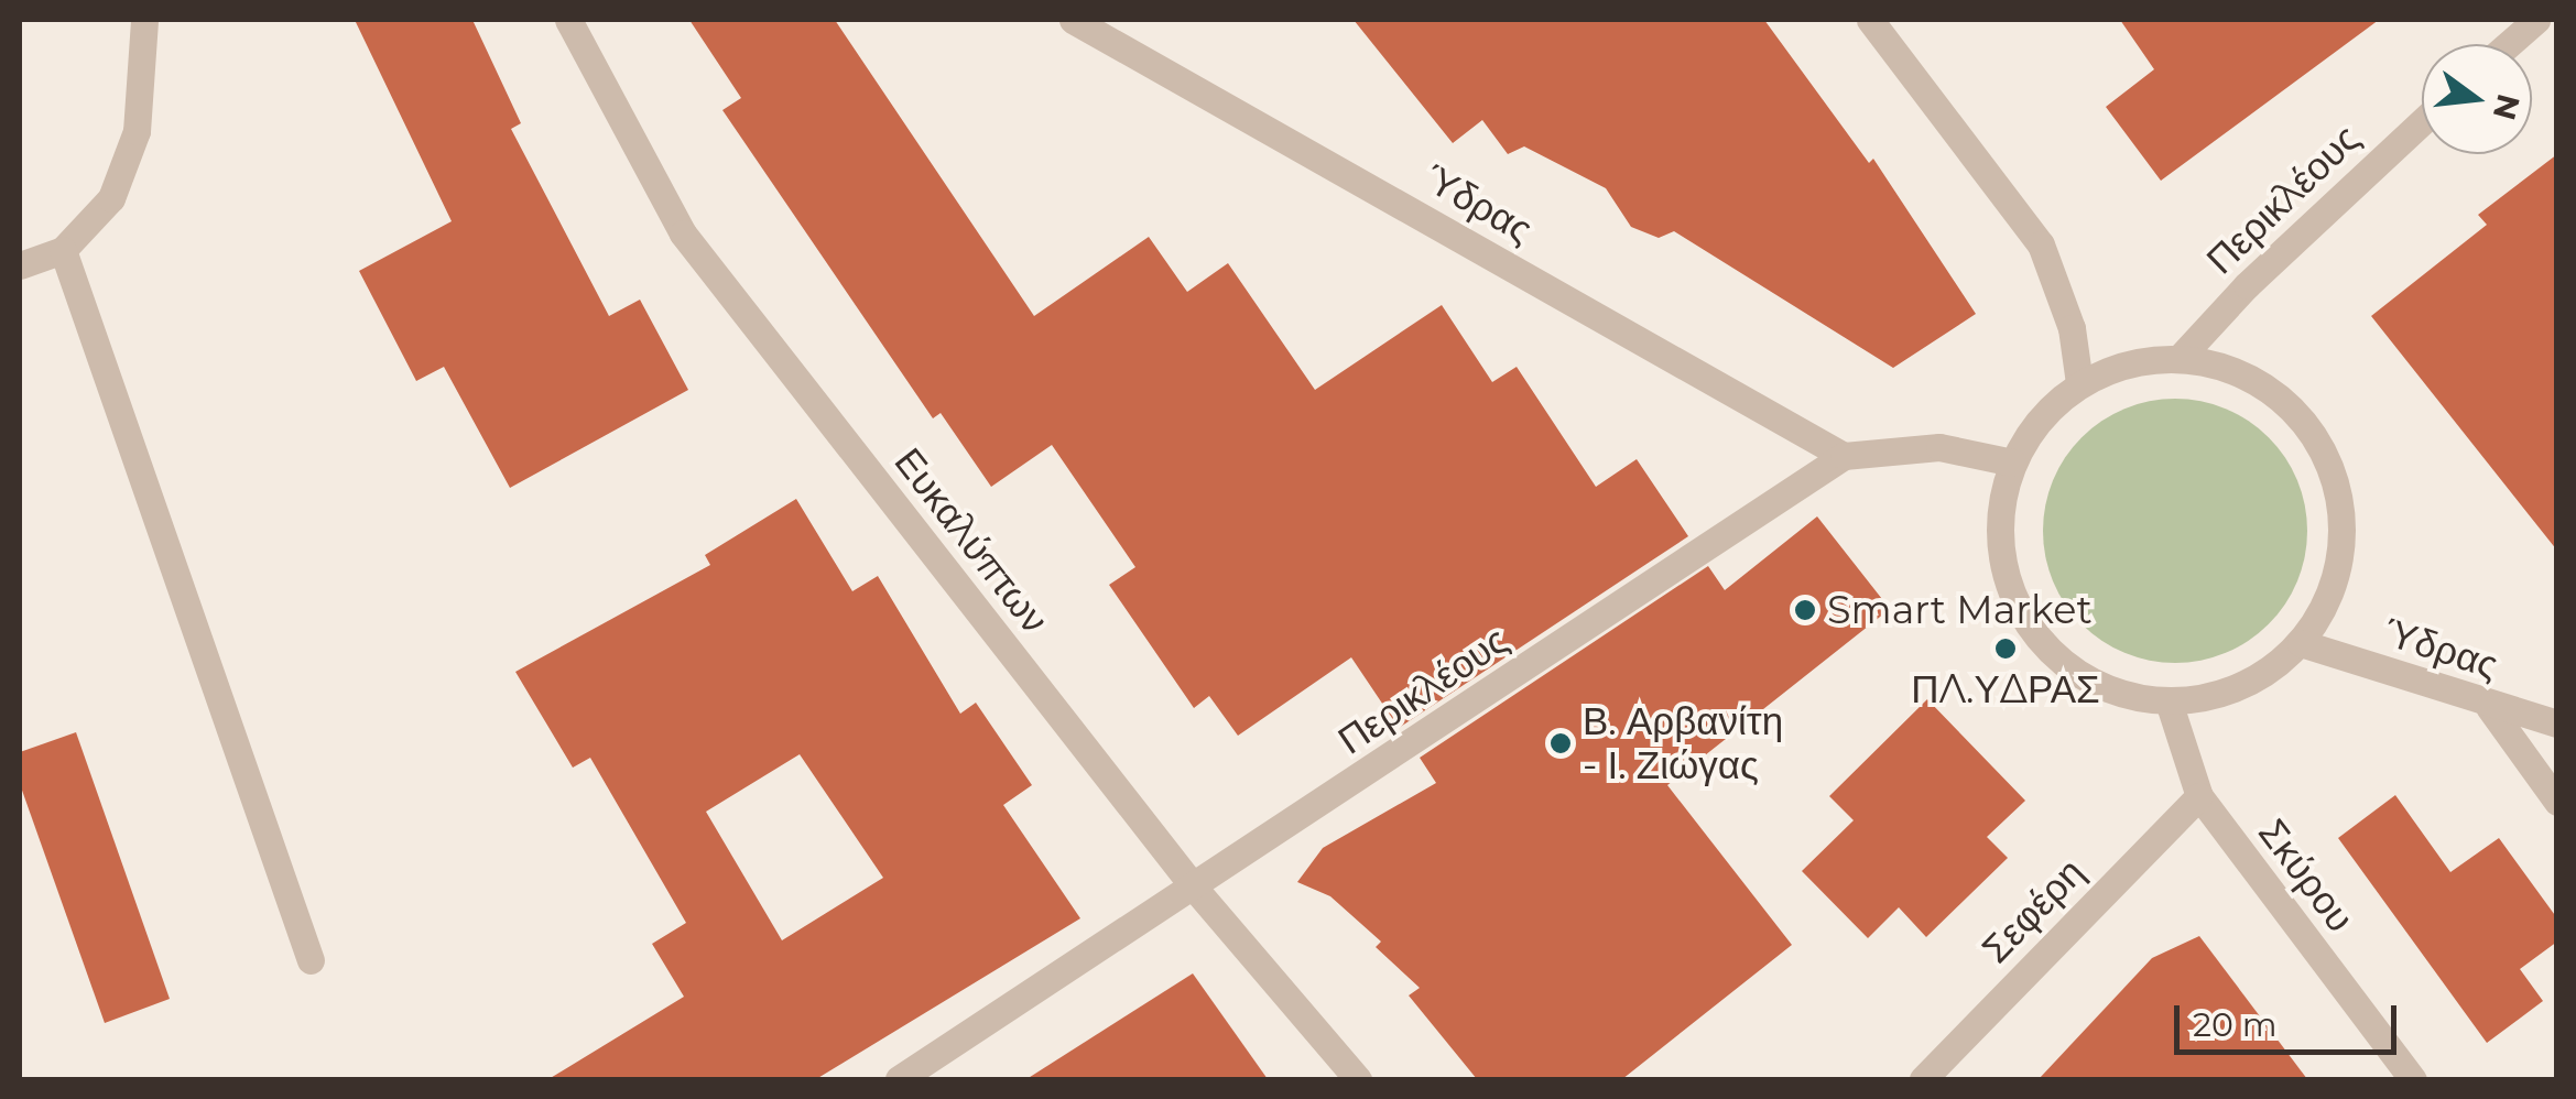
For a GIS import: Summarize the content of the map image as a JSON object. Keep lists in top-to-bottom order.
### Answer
{
  "streets": {
    "street": [
      "Περικλέους",
      "Ύδρας",
      "Ευκαλύπτων",
      "Σκύρου",
      "Σεφέρη"
    ]
  },
  "crossings": [
    ["Περικλέους", "Ύδρας"],
    ["Περικλέους", "Ευκαλύπτων"],
    ["Περικλέους", "Σκύρου"],
    ["Ύδρας", "Σκύρου"],
    ["Σκύρου", "Σεφέρη"]
  ],
  "places": ["Smart Market", "ΠΛ.ΥΔΡΑΣ", "Β. Αρβανίτη - Ι. Ζιώγας"],
  "scale_bar": "20 m",
  "north": "right"
}
